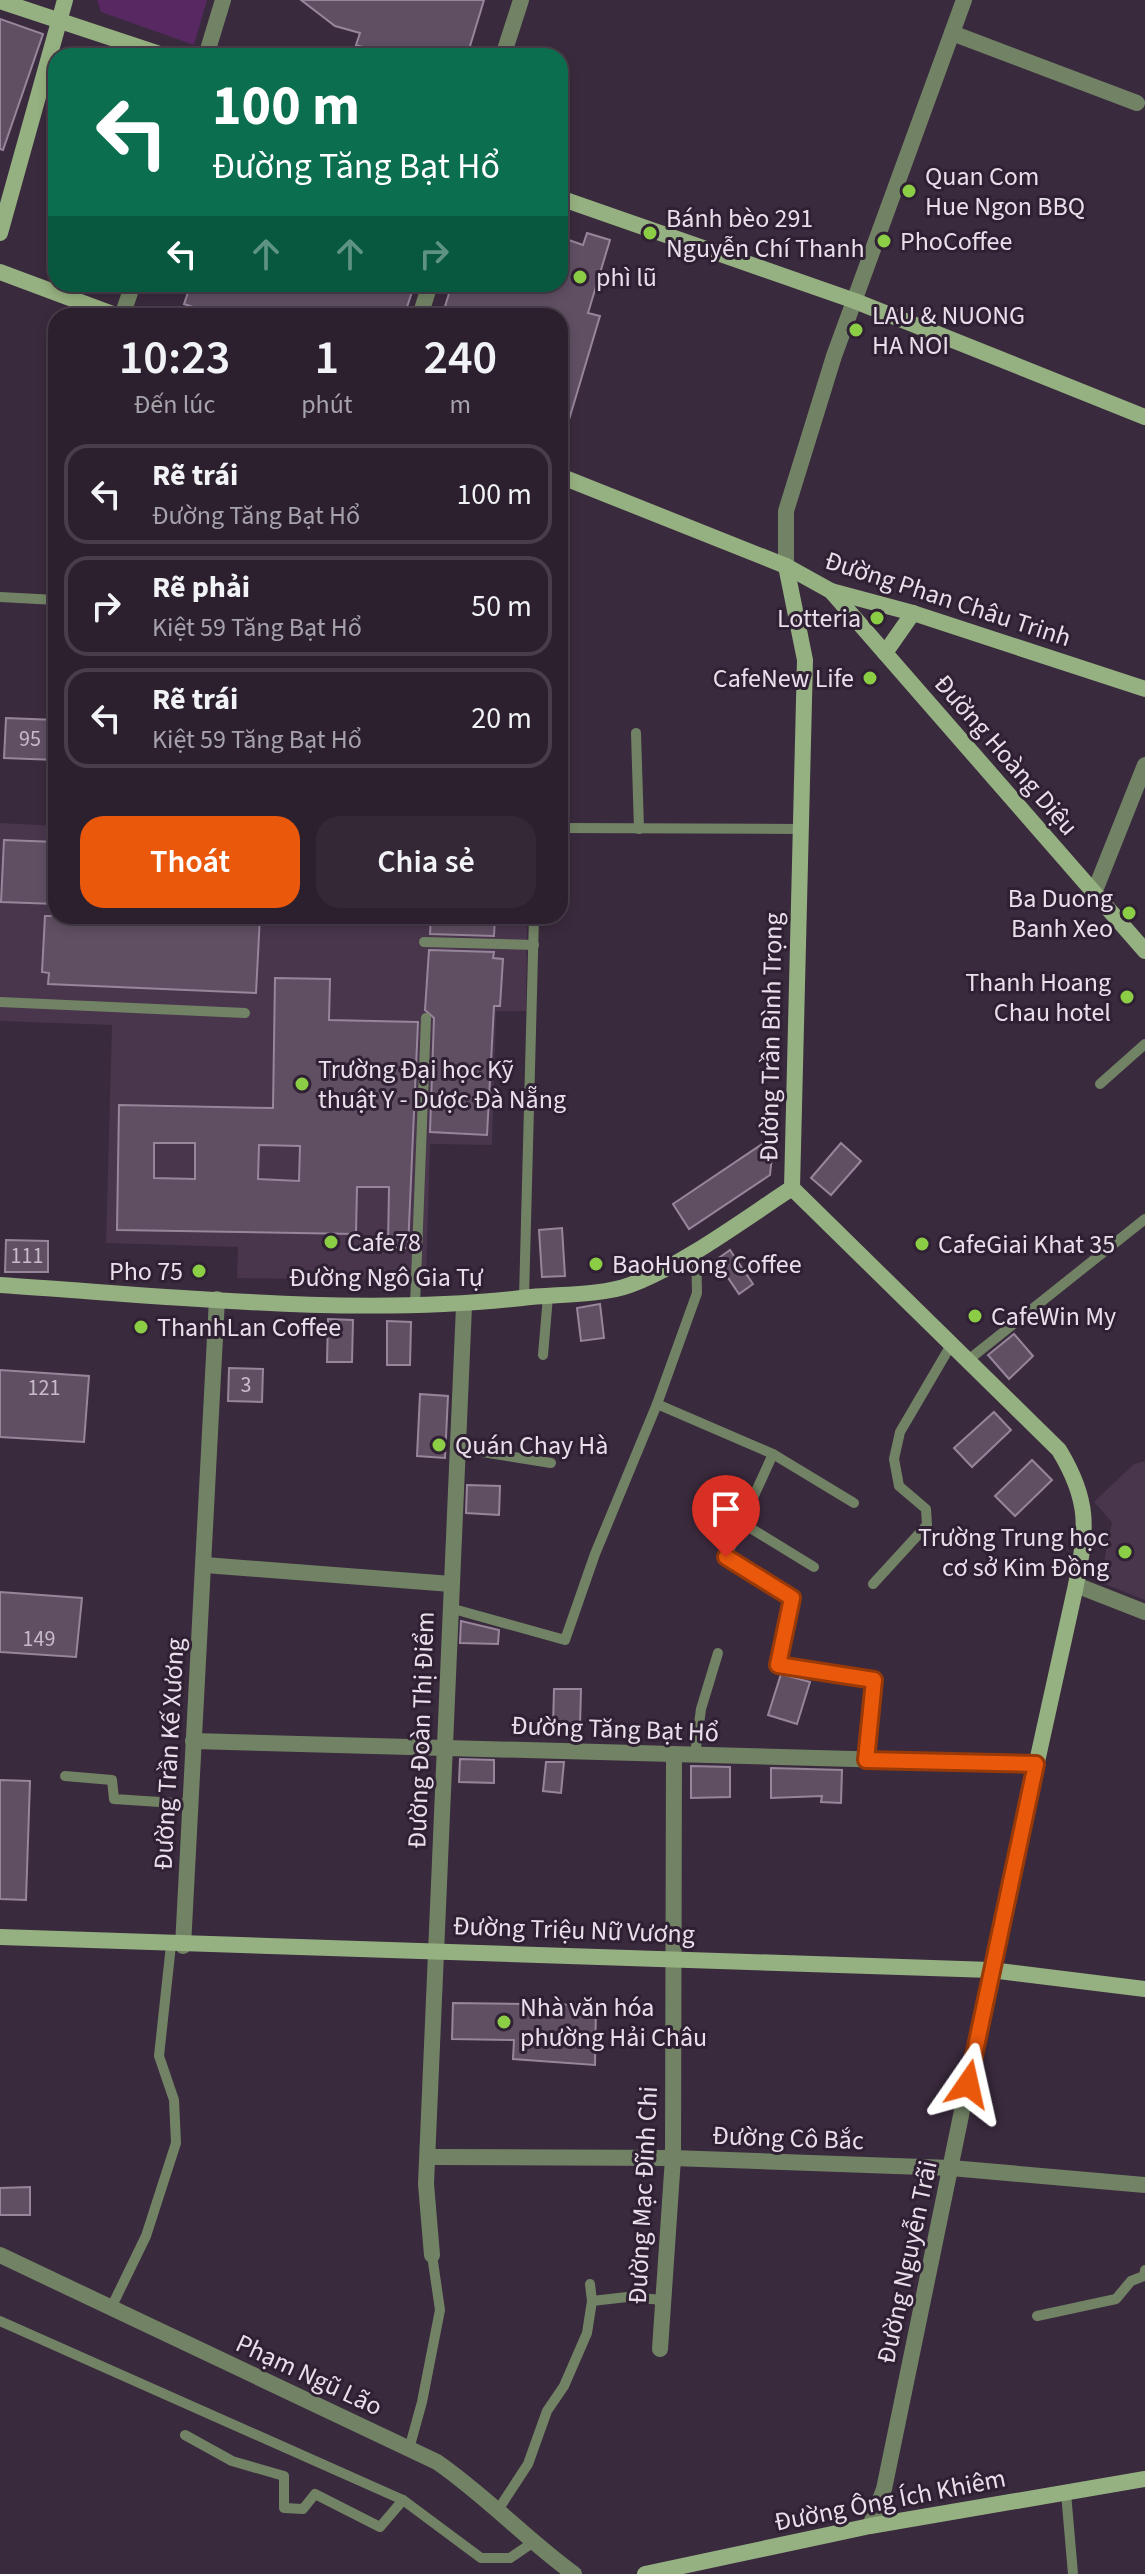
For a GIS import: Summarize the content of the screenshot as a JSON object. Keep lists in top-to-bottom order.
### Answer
{
  "streets": {
    "street": [
      "Đường Phan Châu Trinh",
      "Đường Hoàng Diệu",
      "Đường Trần Bình Trọng",
      "Đường Ngô Gia Tự",
      "Đường Tăng Bạt Hổ",
      "Đường Đoàn Thị Điểm",
      "Đường Trần Kế Xương",
      "Đường Triệu Nữ Vương",
      "Đường Cô Bắc",
      "Đường Mạc Đĩnh Chi",
      "Đường Nguyễn Trãi",
      "Phạm Ngũ Lão",
      "Đường Ông Ích Khiêm"
    ]
  },
  "crossings": [
    ["Đường Phan Châu Trinh", "Đường Hoàng Diệu"],
    ["Đường Phan Châu Trinh", "Đường Trần Bình Trọng"],
    ["Đường Trần Bình Trọng", "Đường Ngô Gia Tự"],
    ["Đường Trần Bình Trọng", "Đường Nguyễn Trãi"],
    ["Đường Ngô Gia Tự", "Đường Đoàn Thị Điểm"],
    ["Đường Ngô Gia Tự", "Đường Trần Kế Xương"],
    ["Đường Tăng Bạt Hổ", "Đường Đoàn Thị Điểm"],
    ["Đường Tăng Bạt Hổ", "Đường Trần Kế Xương"],
    ["Đường Tăng Bạt Hổ", "Đường Mạc Đĩnh Chi"],
    ["Đường Tăng Bạt Hổ", "Đường Nguyễn Trãi"],
    ["Đường Đoàn Thị Điểm", "Đường Triệu Nữ Vương"],
    ["Đường Đoàn Thị Điểm", "Đường Cô Bắc"],
    ["Đường Trần Kế Xương", "Đường Triệu Nữ Vương"],
    ["Đường Triệu Nữ Vương", "Đường Mạc Đĩnh Chi"],
    ["Đường Triệu Nữ Vương", "Đường Nguyễn Trãi"],
    ["Đường Cô Bắc", "Đường Mạc Đĩnh Chi"],
    ["Đường Cô Bắc", "Đường Nguyễn Trãi"],
    ["Đường Nguyễn Trãi", "Đường Ông Ích Khiêm"]
  ],
  "places": [
    "Quan Com Hue Ngon BBQ",
    "Bánh bèo 291 Nguyễn Chí Thanh",
    "PhoCoffee",
    "phì lũ",
    "LAU & NUONG HA NOI",
    "Lotteria",
    "CafeNew Life",
    "Ba Duong Banh Xeo",
    "Thanh Hoang Chau hotel",
    "Trường Đại học Kỹ thuật Y - Dược Đà Nẵng",
    "Cafe78",
    "CafeGiai Khat 35",
    "BaoHuong Coffee",
    "Pho 75",
    "CafeWin My",
    "ThanhLan Coffee",
    "Quán Chay Hà",
    "Trường Trung học cơ sở Kim Đồng",
    "Nhà văn hóa phường Hải Châu"
  ],
  "house_numbers": [
    "95",
    "111",
    "3",
    "121",
    "149"
  ],
  "page": {
    "turn": ["100 m", "Đường Tăng Bạt Hổ"],
    "eta": [
      "10:23",
      "Đến lúc",
      "1",
      "phút",
      "240",
      "m"
    ],
    "list": [
      {
        "name": "Rẽ trái",
        "note": "Đường Tăng Bạt Hổ",
        "value": "100 m"
      },
      {
        "name": "Rẽ phải",
        "note": "Kiệt 59 Tăng Bạt Hổ",
        "value": "50 m"
      },
      {
        "name": "Rẽ trái",
        "note": "Kiệt 59 Tăng Bạt Hổ",
        "value": "20 m"
      }
    ],
    "buttons": ["Thoát", "Chia sẻ"]
  }
}
